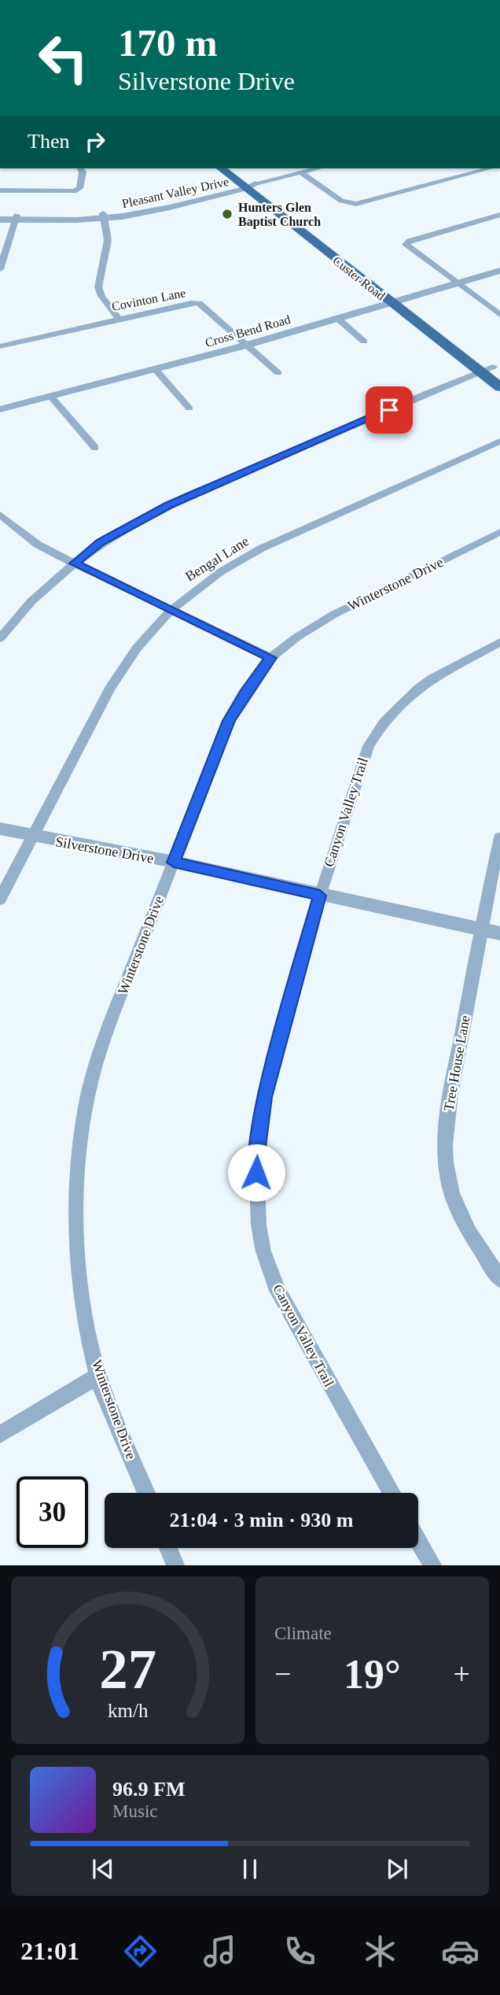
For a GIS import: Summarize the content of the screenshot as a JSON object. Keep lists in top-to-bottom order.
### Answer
{
  "streets": {
    "main road": ["Custer Road"],
    "street": [
      "Pleasant Valley Drive",
      "Covinton Lane",
      "Cross Bend Road",
      "Bengal Lane",
      "Winterstone Drive",
      "Canyon Valley Trail",
      "Silverstone Drive",
      "Tree House Lane"
    ]
  },
  "crossings": [
    ["Pleasant Valley Drive", "Custer Road"],
    ["Custer Road", "Cross Bend Road"],
    ["Covinton Lane", "Cross Bend Road"],
    ["Bengal Lane", "Silverstone Drive"],
    ["Winterstone Drive", "Silverstone Drive"],
    ["Canyon Valley Trail", "Silverstone Drive"],
    ["Silverstone Drive", "Tree House Lane"]
  ],
  "places": ["Hunters Glen Baptist Church"],
  "page": {
    "turn": ["170 m", "Silverstone Drive"],
    "then": "Then",
    "limit": "30",
    "trip": "21:04 · 3 min · 930 m",
    "tile": "Climate",
    "heat": ["−", "19°", "+"],
    "song": ["96.9 FM", "Music"],
    "tabs": "21:01",
    "gauge": ["27", "km/h"]
  }
}
